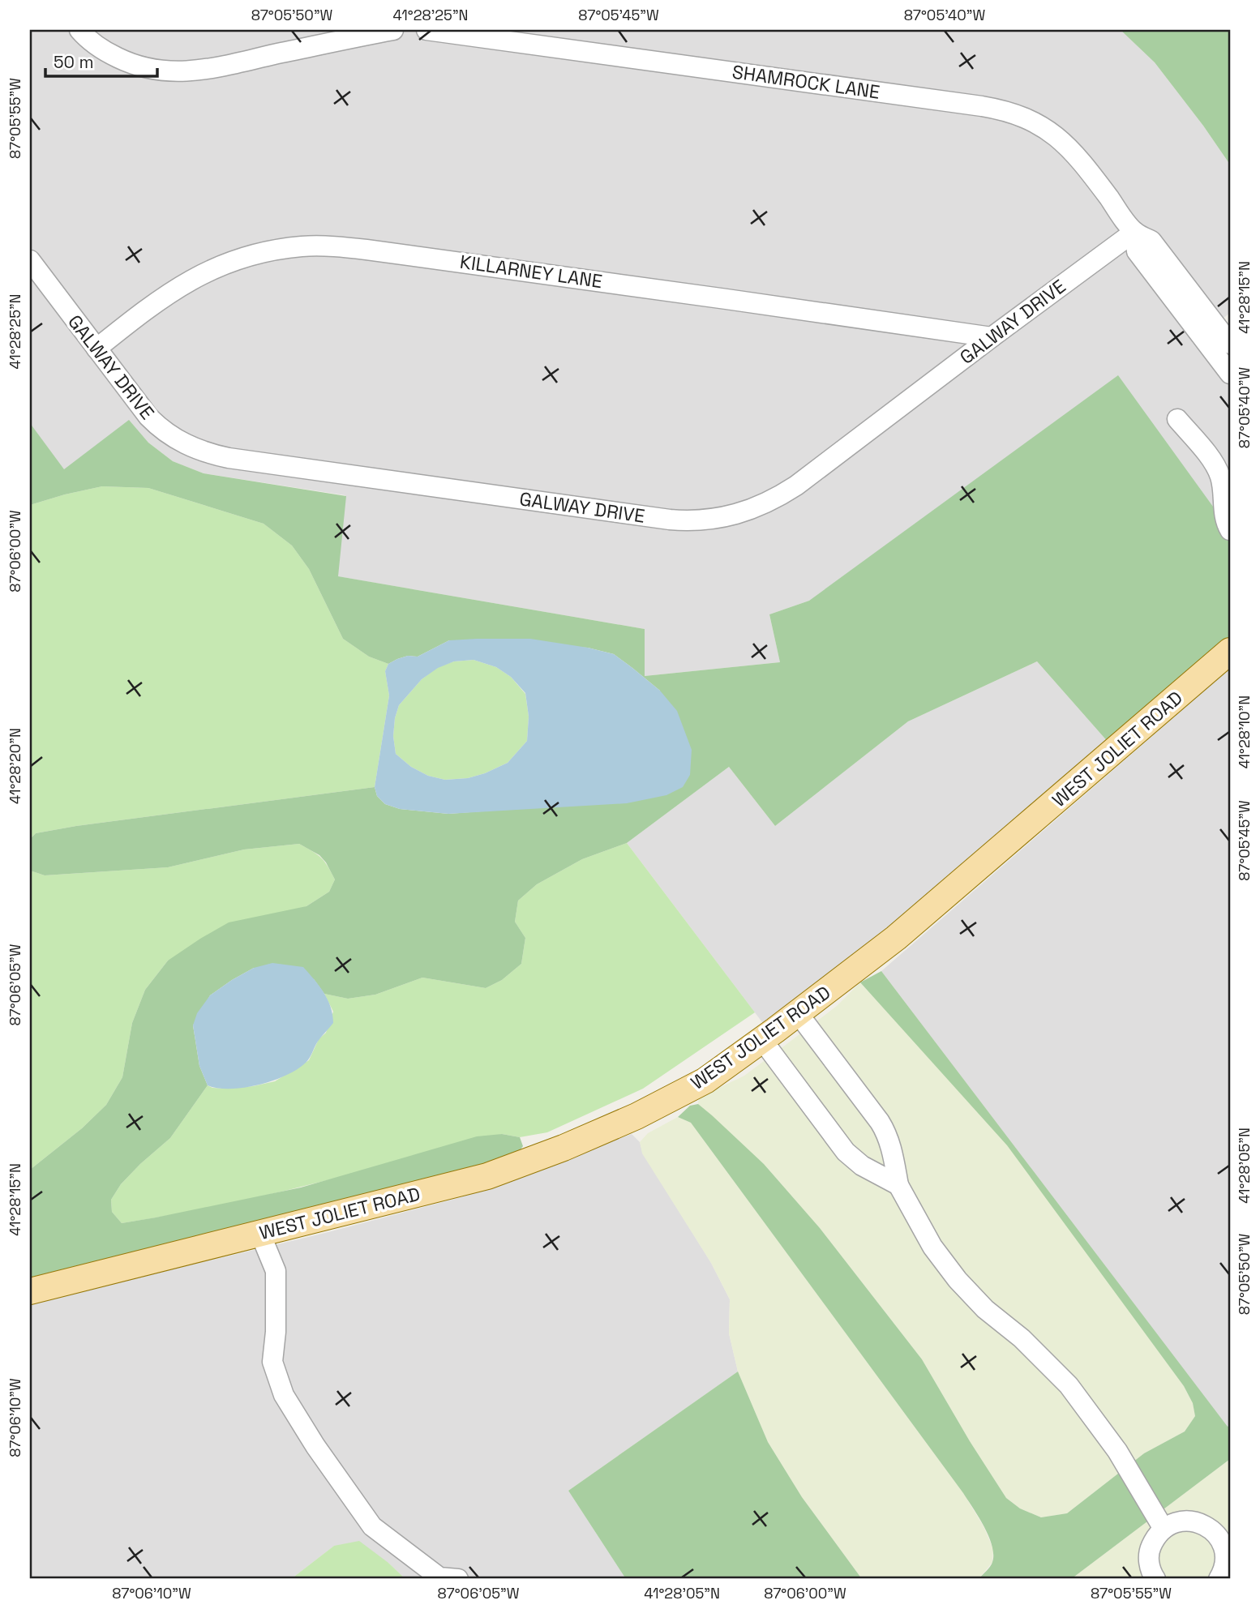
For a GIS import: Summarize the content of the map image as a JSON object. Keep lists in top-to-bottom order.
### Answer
{
  "streets": {
    "main road": ["WEST JOLIET ROAD"],
    "street": ["SHAMROCK LANE", "KILLARNEY LANE", "GALWAY DRIVE"]
  },
  "crossings": [
    ["SHAMROCK LANE", "GALWAY DRIVE"],
    ["KILLARNEY LANE", "GALWAY DRIVE"]
  ],
  "scale_bar": "50 m",
  "coordinates": [
    "87°05'50\"W",
    "41°28'25\"N",
    "87°05'45\"W",
    "87°05'40\"W",
    "87°05'55\"W",
    "41°28'15\"N",
    "87°06'00\"W",
    "41°28'10\"N",
    "41°28'20\"N",
    "87°06'05\"W",
    "41°28'05\"N",
    "87°06'10\"W"
  ]
}
